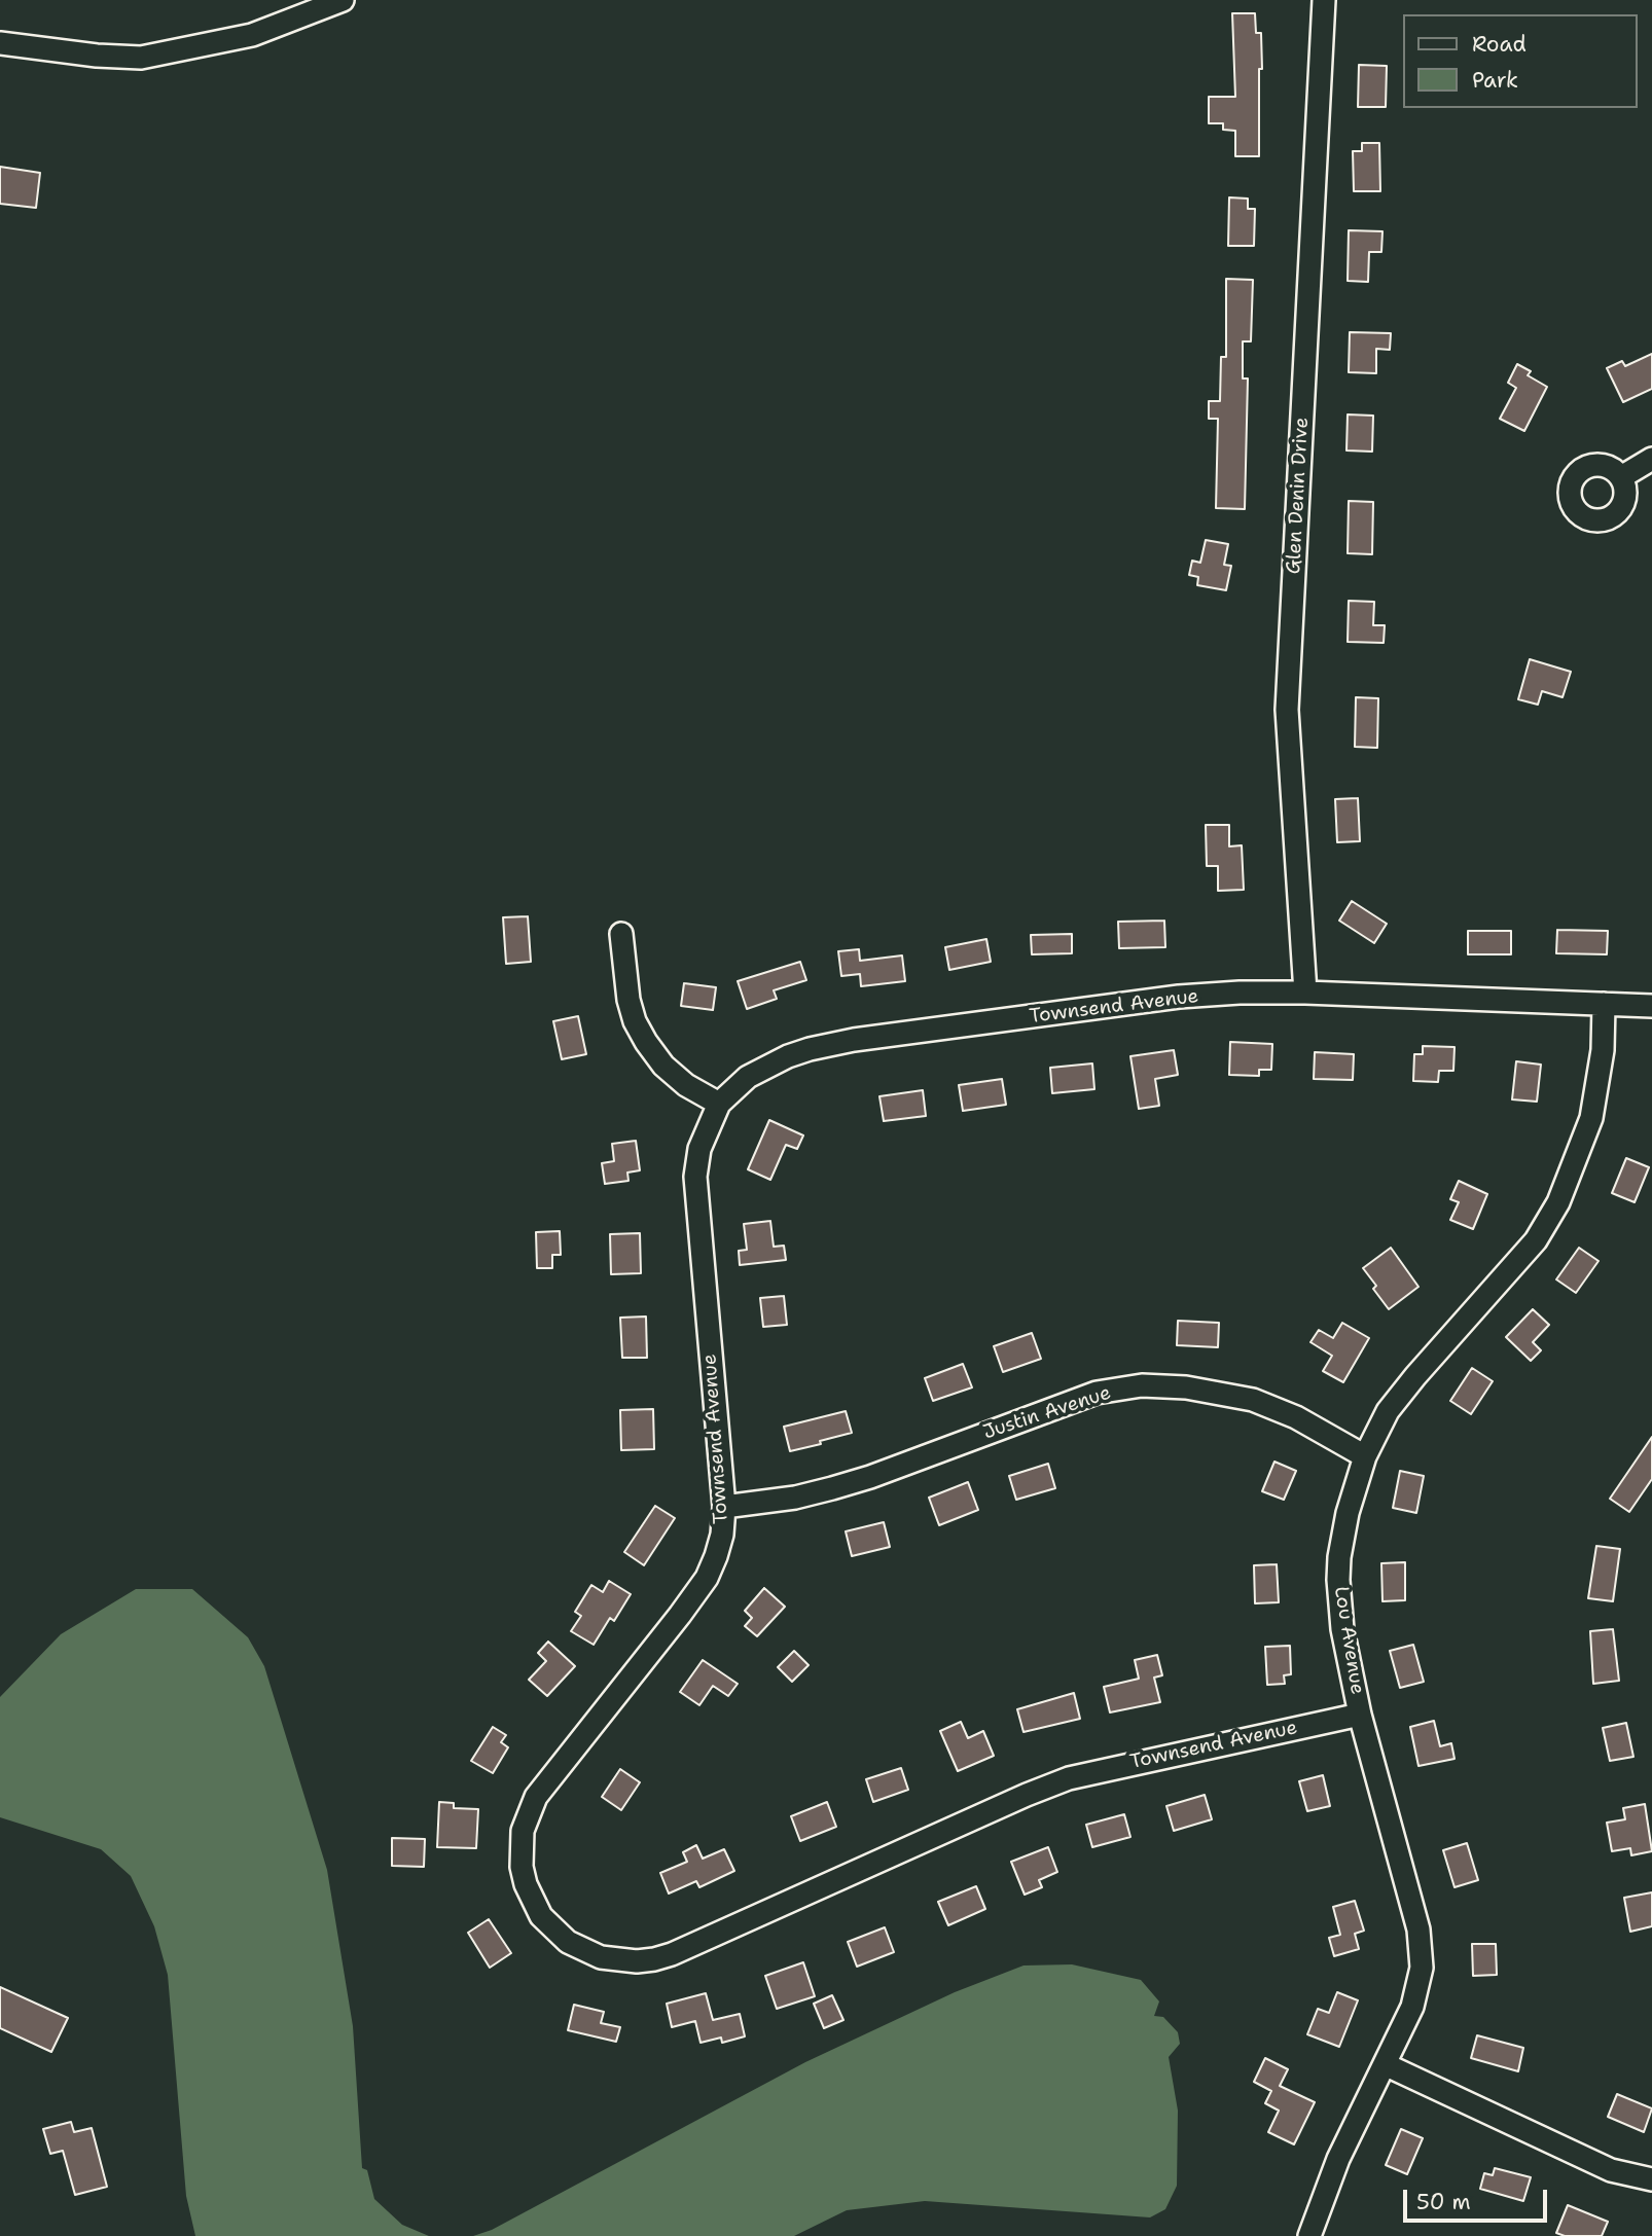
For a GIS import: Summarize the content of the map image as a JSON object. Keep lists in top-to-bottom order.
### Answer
{
  "streets": {
    "street": [
      "Glen Denin Drive",
      "Townsend Avenue",
      "Justin Avenue",
      "Lou Avenue"
    ]
  },
  "crossings": [
    ["Glen Denin Drive", "Townsend Avenue"],
    ["Townsend Avenue", "Justin Avenue"],
    ["Townsend Avenue", "Lou Avenue"],
    ["Justin Avenue", "Lou Avenue"]
  ],
  "legend": ["Road", "Park"],
  "scale_bar": "50 m"
}
